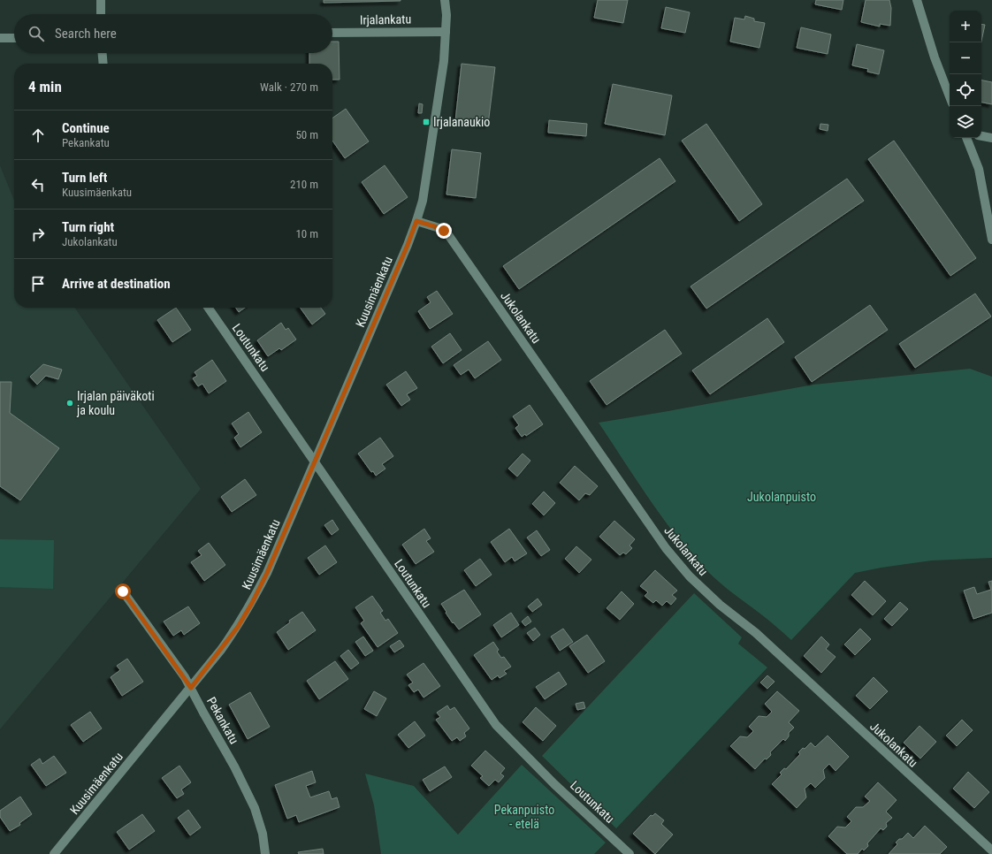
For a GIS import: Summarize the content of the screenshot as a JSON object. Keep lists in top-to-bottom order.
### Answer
{
  "streets": {
    "street": [
      "Irjalankatu",
      "Kuusimäenkatu",
      "Jukolankatu",
      "Loutunkatu",
      "Pekankatu"
    ]
  },
  "crossings": [
    ["Kuusimäenkatu", "Jukolankatu"],
    ["Kuusimäenkatu", "Loutunkatu"],
    ["Kuusimäenkatu", "Pekankatu"]
  ],
  "parks": ["Jukolanpuisto", "Pekanpuisto - etelä"],
  "places": {
    "transit": ["Irjalanaukio"],
    "other": ["Irjalan päiväkoti ja koulu"]
  },
  "page": {
    "map_buttons": ["+", "−"],
    "search": "Search here",
    "heading": ["4 min", "Walk · 270 m"],
    "list": [
      ["Continue", "Pekankatu", "50 m"],
      ["Turn left", "Kuusimäenkatu", "210 m"],
      ["Turn right", "Jukolankatu", "10 m"],
      "Arrive at destination"
    ]
  }
}
